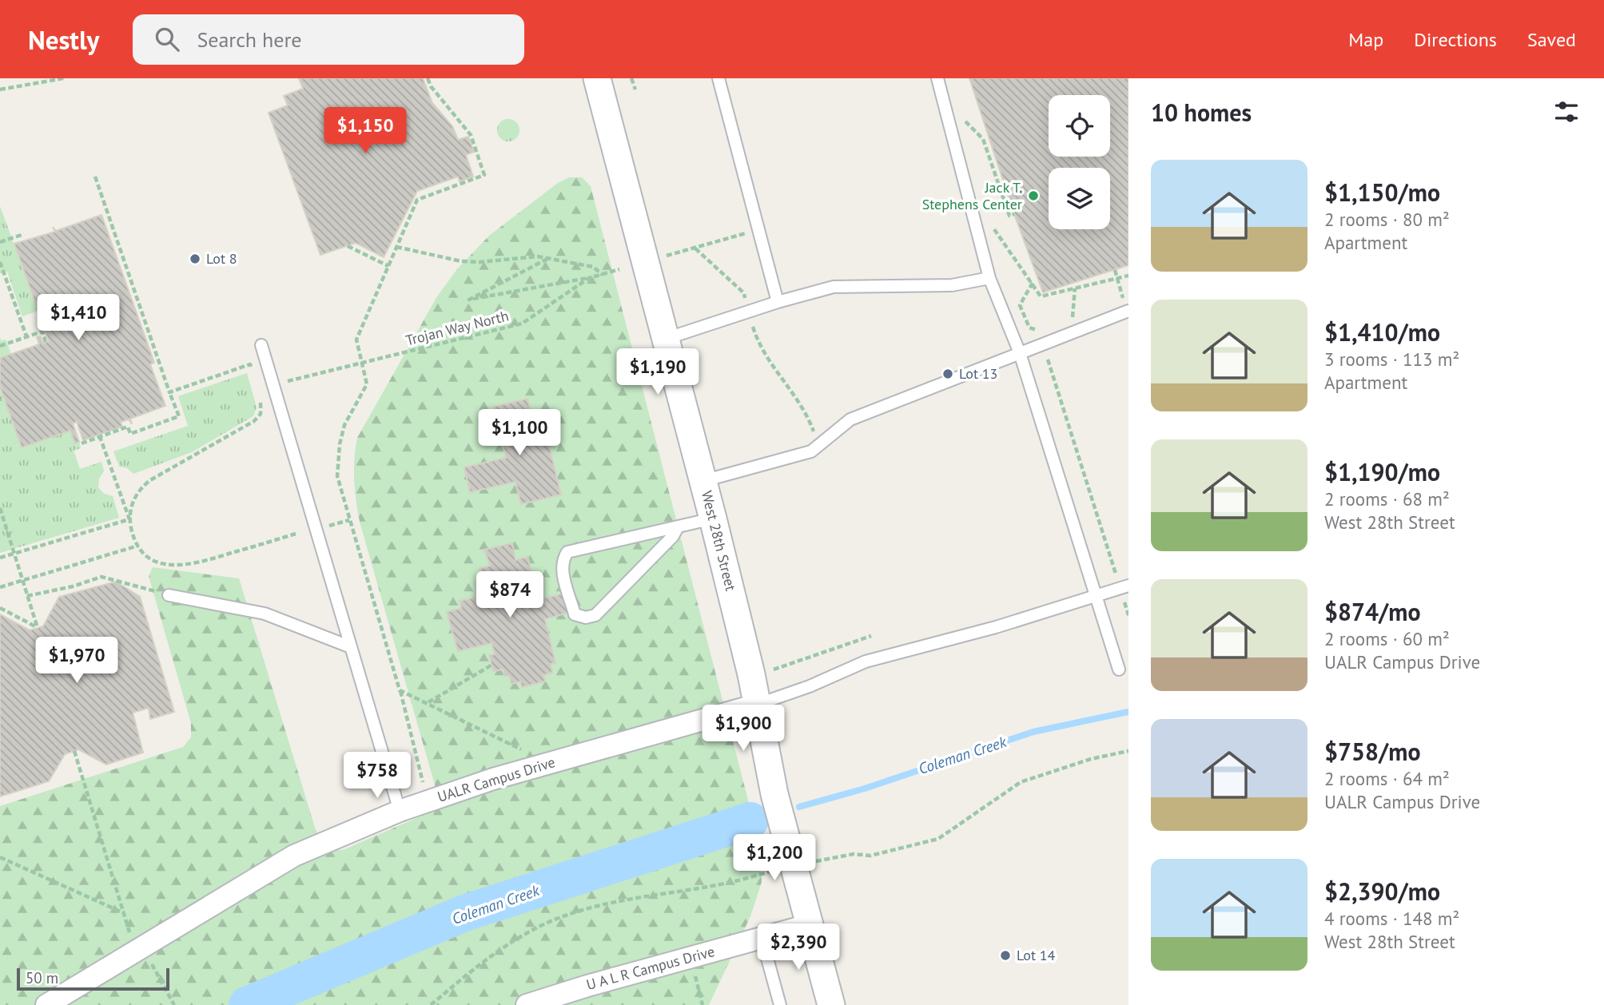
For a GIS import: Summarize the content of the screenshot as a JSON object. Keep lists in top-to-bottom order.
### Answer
{
  "streets": {
    "street": ["West 28th Street", "UALR Campus Drive", "U A L R Campus Drive"],
    "path": ["Trojan Way North"]
  },
  "crossings": [
    ["West 28th Street", "UALR Campus Drive"],
    ["West 28th Street", "U A L R Campus Drive"]
  ],
  "water": ["Coleman Creek"],
  "places": [
    "Jack T. Stephens Center",
    "Lot 8",
    "Lot 13",
    "Lot 14"
  ],
  "scale_bar": "50 m",
  "page": {
    "header": "Nestly",
    "search": "Search here",
    "nav": ["Map", "Directions", "Saved"],
    "heading": "10 homes",
    "price": [
      "$1,150",
      "$1,410",
      "$1,190",
      "$1,100",
      "$874",
      "$1,970",
      "$1,900",
      "$758",
      "$1,200",
      "$2,390"
    ],
    "list": [
      {
        "name": "$1,150/mo",
        "note": "2 rooms · 80 m² · Apartment"
      },
      {
        "name": "$1,410/mo",
        "note": "3 rooms · 113 m² · Apartment"
      },
      {
        "name": "$1,190/mo",
        "note": "2 rooms · 68 m² · West 28th Street"
      },
      {
        "name": "$874/mo",
        "note": "2 rooms · 60 m² · UALR Campus Drive"
      },
      {
        "name": "$758/mo",
        "note": "2 rooms · 64 m² · UALR Campus Drive"
      },
      {
        "name": "$2,390/mo",
        "note": "4 rooms · 148 m² · West 28th Street"
      }
    ],
    "scale": "50 m"
  }
}
